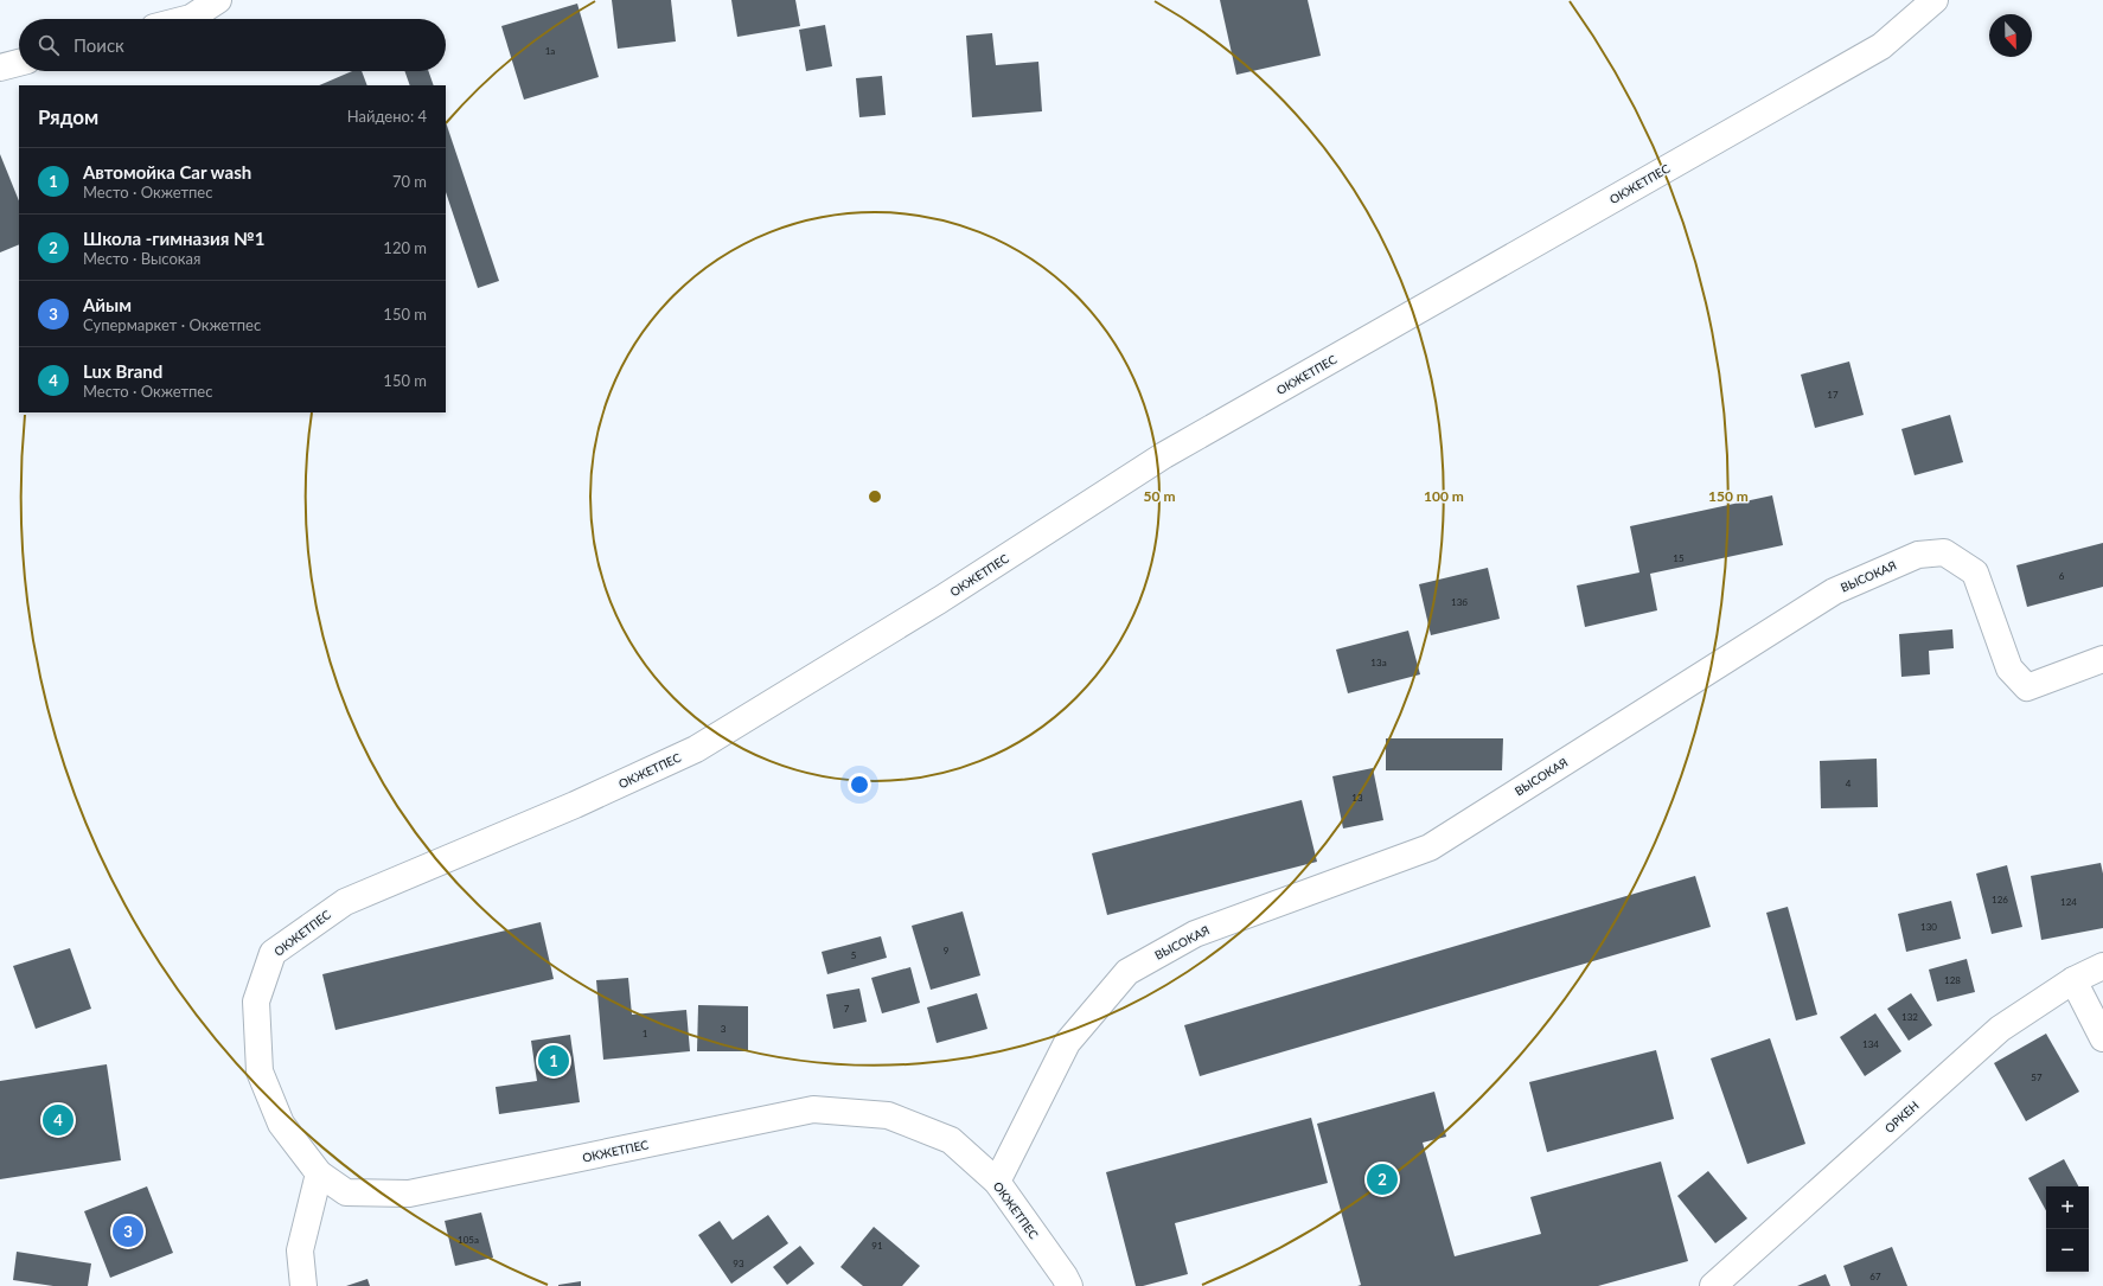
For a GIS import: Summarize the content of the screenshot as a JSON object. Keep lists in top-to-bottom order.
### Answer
{
  "streets": {
    "street": ["ОКЖЕТПЕС", "ВЫСОКАЯ", "ОРКЕН"]
  },
  "crossings": [
    ["ОКЖЕТПЕС", "ВЫСОКАЯ"]
  ],
  "house_numbers": [
    "1а",
    "17",
    "15",
    "6",
    "13б",
    "13а",
    "4",
    "13",
    "126",
    "124",
    "130",
    "9",
    "5",
    "128",
    "7",
    "132",
    "3",
    "1",
    "134",
    "57",
    "105а",
    "91",
    "93",
    "67"
  ],
  "north": "bottom",
  "page": {
    "search": "Поиск",
    "heading": ["Рядом", "Найдено: 4"],
    "list": [
      {
        "mark": "1",
        "name": "Автомойка Car wash",
        "note": "Место · Окжетпес",
        "value": "70 m"
      },
      {
        "mark": "2",
        "name": "Школа -гимназия №1",
        "note": "Место · Высокая",
        "value": "120 m"
      },
      {
        "mark": "3",
        "name": "Айым",
        "note": "Супермаркет · Окжетпес",
        "value": "150 m"
      },
      {
        "mark": "4",
        "name": "Lux Brand",
        "note": "Место · Окжетпес",
        "value": "150 m"
      }
    ],
    "pins": [
      "1",
      "4",
      "2",
      "3"
    ],
    "map_buttons": ["+", "−"]
  },
  "rings": ["50 m", "100 m", "150 m"]
}
